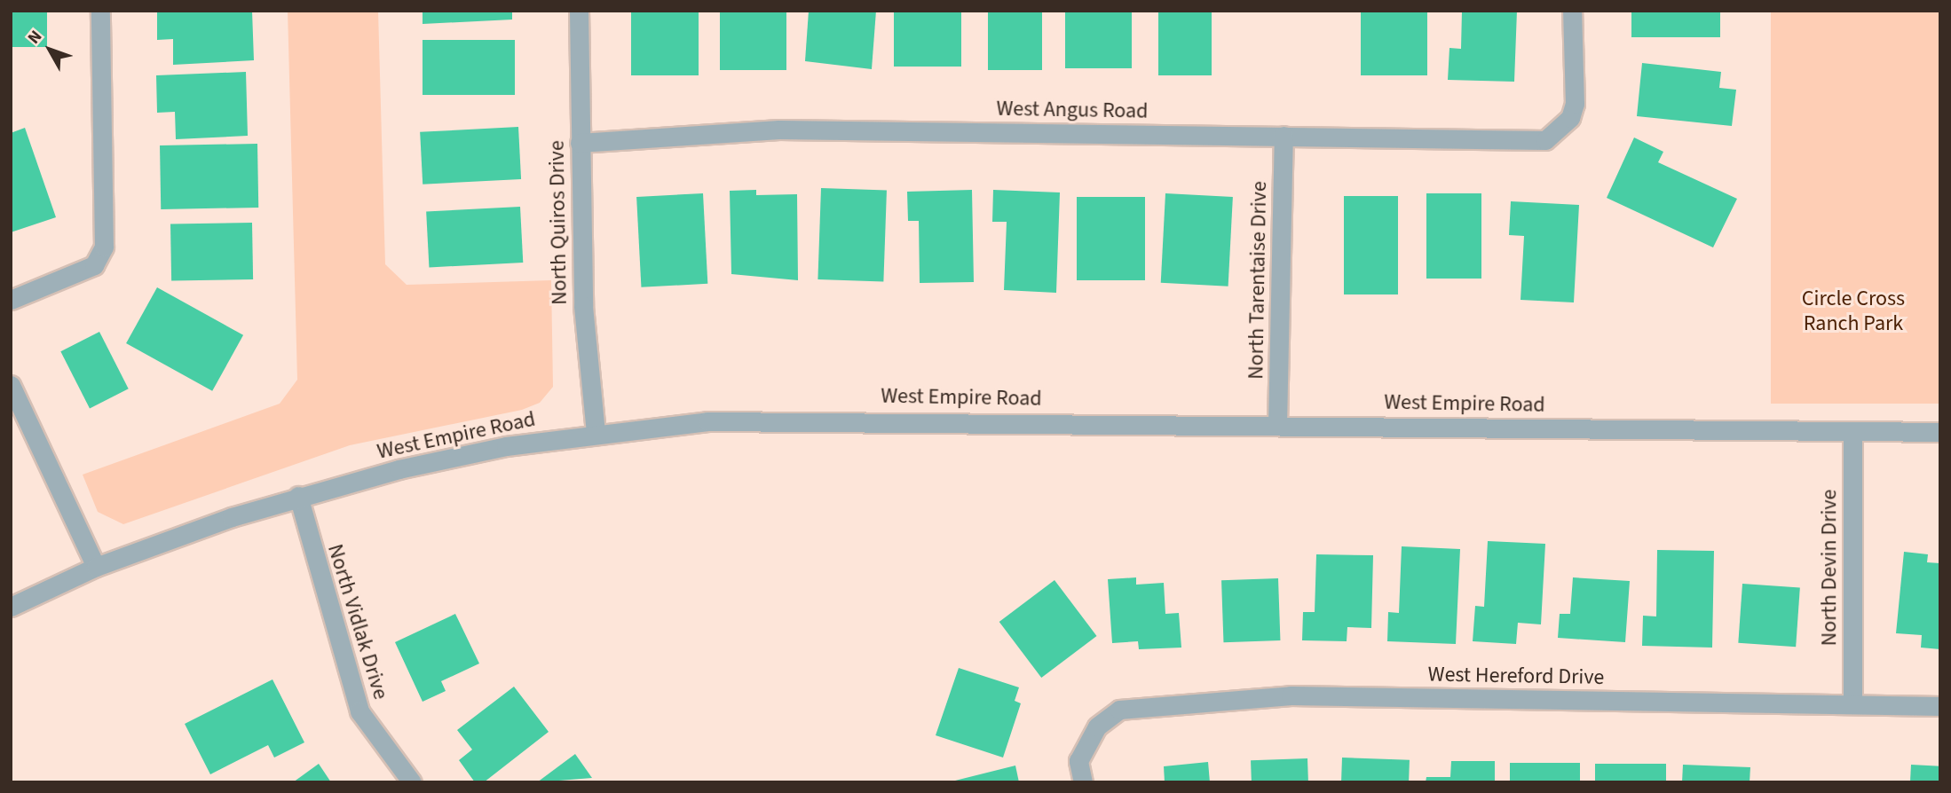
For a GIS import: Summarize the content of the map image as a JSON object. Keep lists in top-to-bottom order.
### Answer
{
  "streets": {
    "street": [
      "West Angus Road",
      "North Quiros Drive",
      "North Tarentaise Drive",
      "West Empire Road",
      "North Devin Drive",
      "North Vidlak Drive",
      "West Hereford Drive"
    ]
  },
  "crossings": [
    ["West Angus Road", "North Quiros Drive"],
    ["West Angus Road", "North Tarentaise Drive"],
    ["North Quiros Drive", "West Empire Road"],
    ["North Tarentaise Drive", "West Empire Road"],
    ["West Empire Road", "North Devin Drive"],
    ["West Empire Road", "North Vidlak Drive"],
    ["North Devin Drive", "West Hereford Drive"]
  ],
  "parks": ["Circle Cross Ranch Park"],
  "north": "top left"
}
